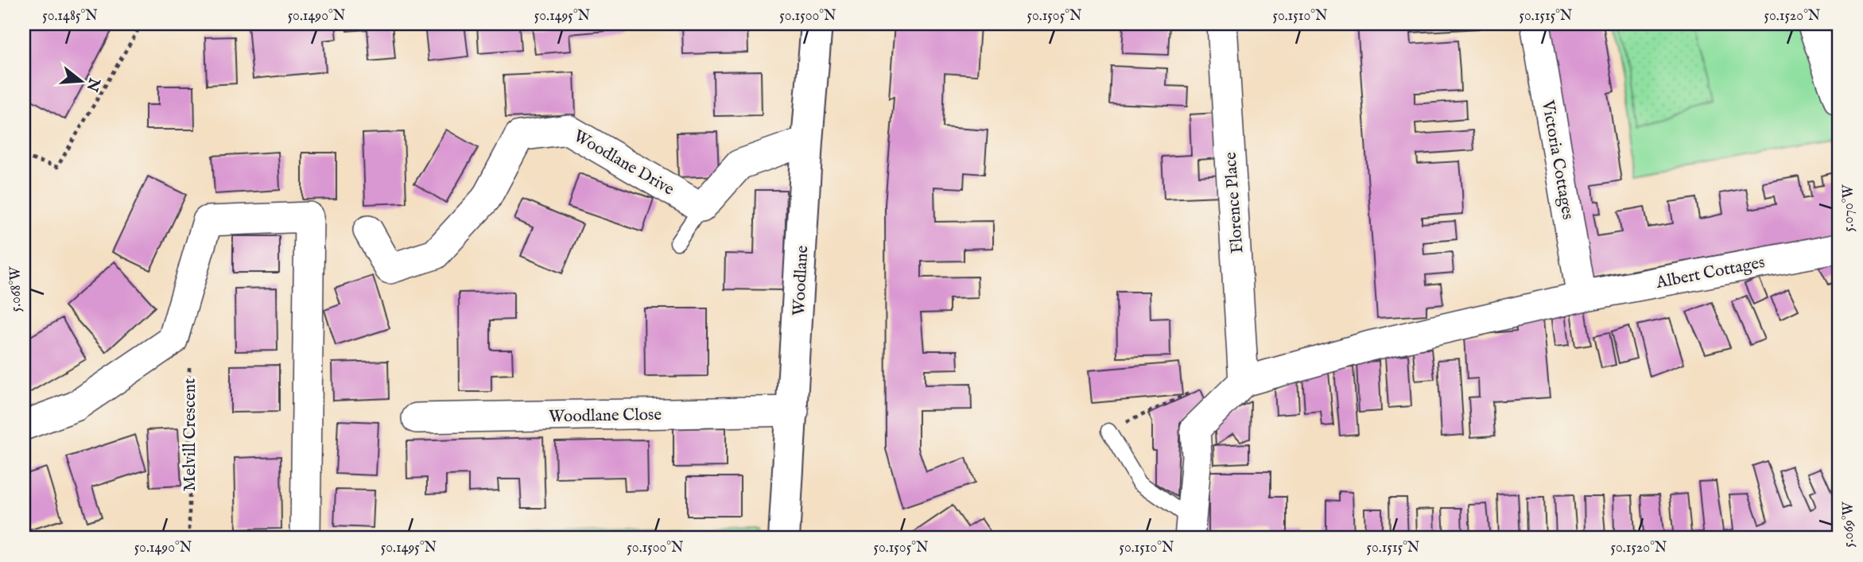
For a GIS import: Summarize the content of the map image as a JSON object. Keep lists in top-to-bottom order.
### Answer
{
  "streets": {
    "street": [
      "Victoria Cottages",
      "Woodlane Drive",
      "Florence Place",
      "Albert Cottages",
      "Woodlane",
      "Woodlane Close"
    ],
    "path": ["Melvill Crescent"]
  },
  "crossings": [
    ["Victoria Cottages", "Albert Cottages"],
    ["Florence Place", "Albert Cottages"],
    ["Woodlane", "Woodlane Close"]
  ],
  "north": "right",
  "coordinates": [
    "50.1485°N",
    "50.1490°N",
    "50.1495°N",
    "50.1500°N",
    "50.1505°N",
    "50.1510°N",
    "50.1515°N",
    "50.1520°N",
    "5.070°W",
    "5.068°W",
    "5.069°W"
  ]
}
